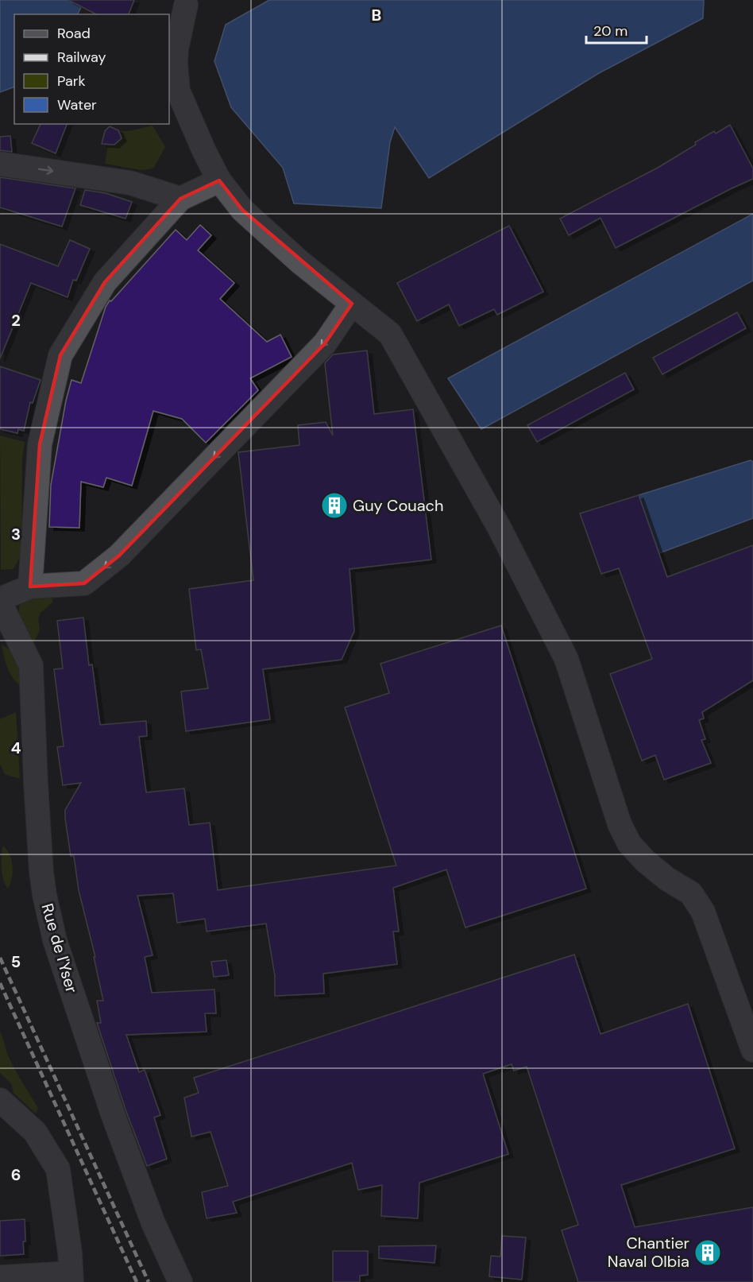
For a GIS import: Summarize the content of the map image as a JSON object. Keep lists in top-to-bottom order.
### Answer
{
  "streets": {
    "street": ["Rue de l'Yser"]
  },
  "places": {
    "building": ["Guy Couach", "Chantier Naval Olbia"]
  },
  "legend": [
    "Road",
    "Railway",
    "Park",
    "Water"
  ],
  "scale_bar": "20 m",
  "grid": {
    "columns": ["B"],
    "rows": [
      "2",
      "3",
      "4",
      "5",
      "6"
    ]
  }
}
